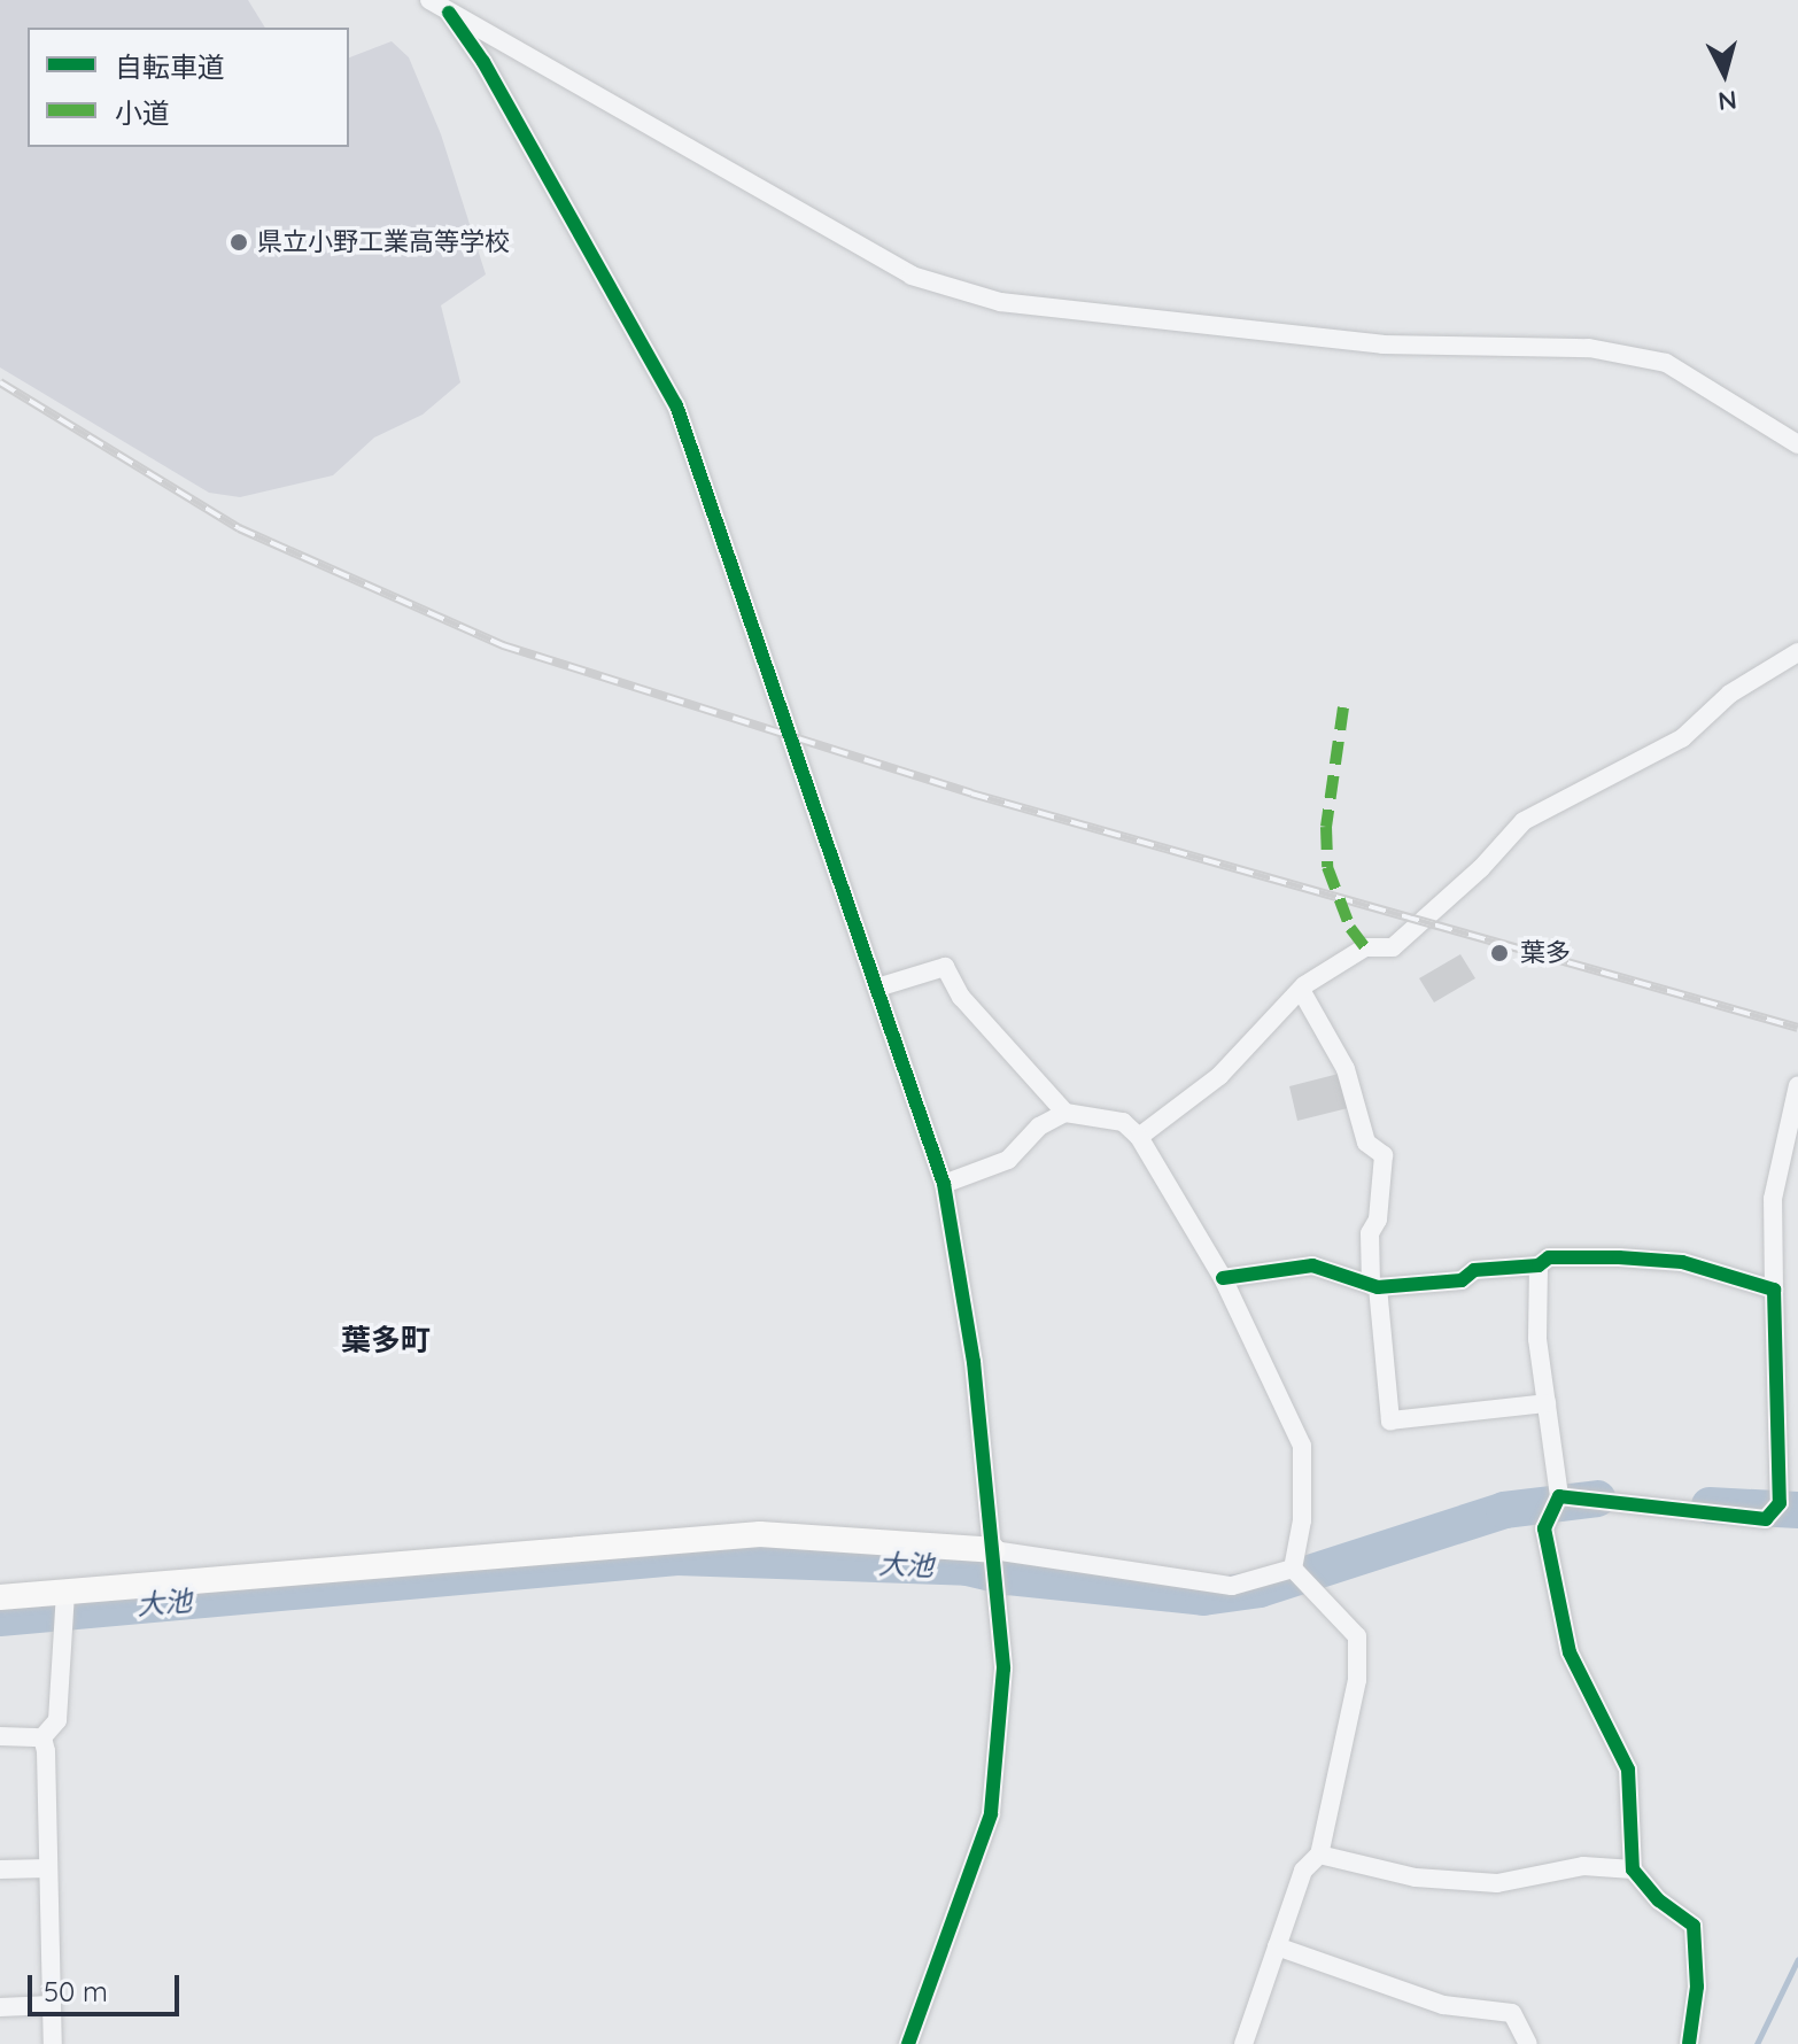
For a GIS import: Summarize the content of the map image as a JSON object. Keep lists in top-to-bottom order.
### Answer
{
  "districts": ["葉多町"],
  "water": ["大池"],
  "places": ["県立小野工業高等学校", "葉多"],
  "legend": ["自転車道", "小道"],
  "scale_bar": "50 m",
  "north": "bottom"
}
